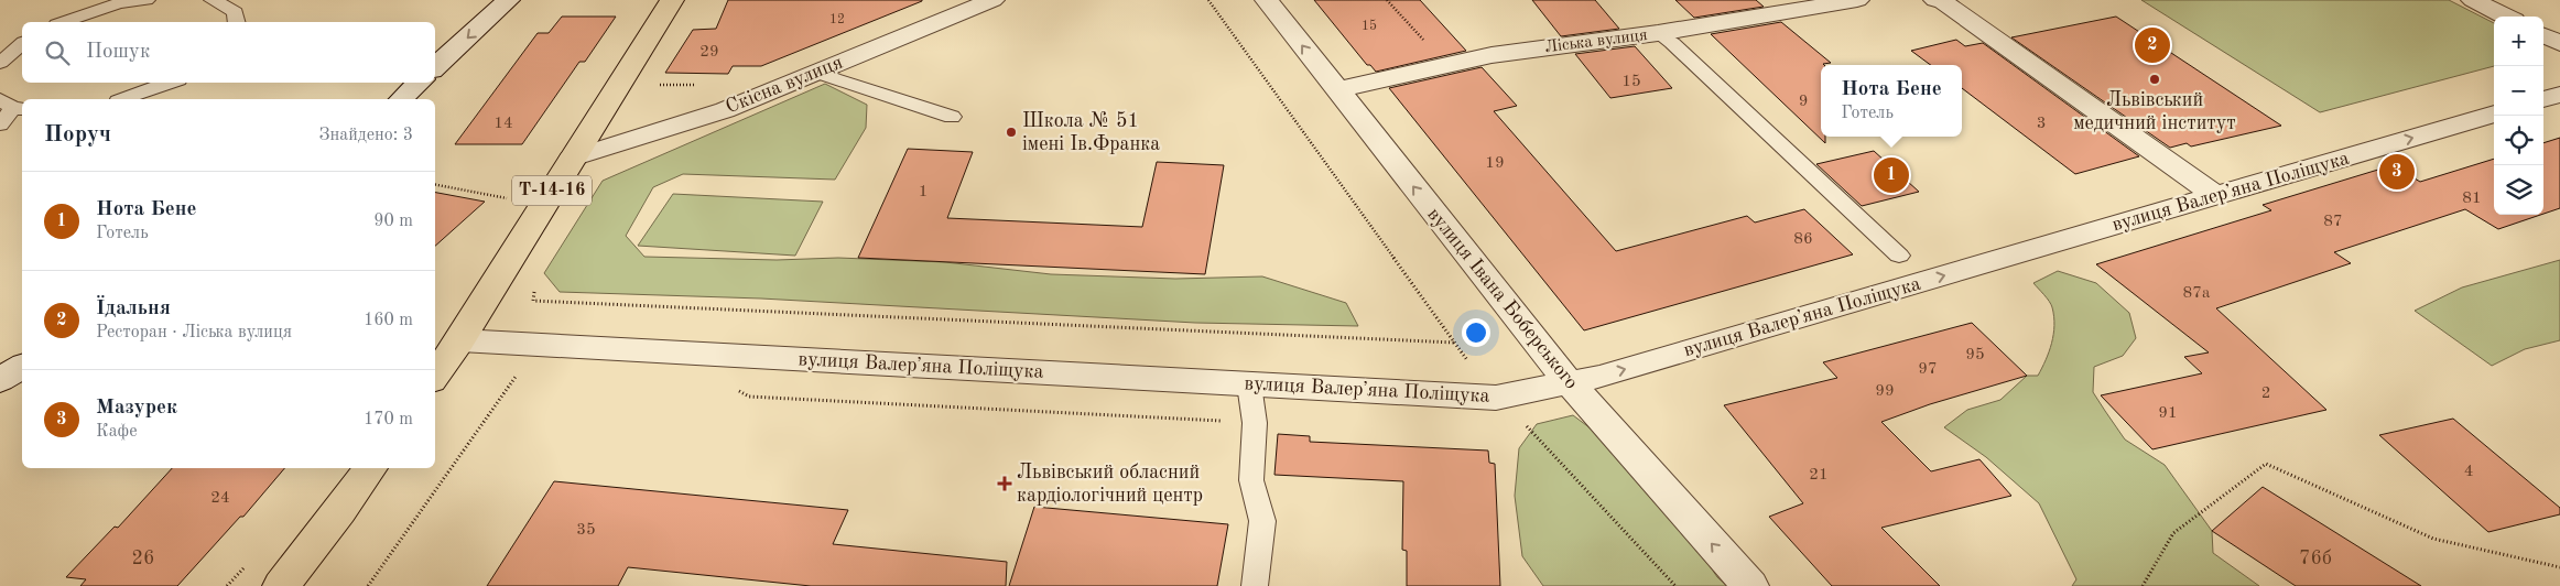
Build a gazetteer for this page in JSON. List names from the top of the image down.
{
  "streets": {
    "main road": ["Т-14-16"],
    "street": [
      "Ліська вулиця",
      "Скісна вулиця",
      "вулиця Валерʼяна Поліщука",
      "вулиця Івана Боберського"
    ]
  },
  "crossings": [
    ["Ліська вулиця", "вулиця Івана Боберського"],
    ["Скісна вулиця", "Т-14-16"],
    ["Т-14-16", "вулиця Валерʼяна Поліщука"],
    ["вулиця Валерʼяна Поліщука", "вулиця Івана Боберського"]
  ],
  "one_way": ["вулиця Валерʼяна Поліщука", "вулиця Івана Боберського"],
  "places": {
    "other": ["Львівський медичний інститут", "Школа № 51 імені Ів.Франка"],
    "health": ["Львівський обласний кардіологічний центр"]
  },
  "house_numbers": [
    "12",
    "15",
    "29",
    "15",
    "9",
    "14",
    "3",
    "19",
    "1",
    "81",
    "87",
    "86",
    "87а",
    "95",
    "97",
    "99",
    "2",
    "91",
    "4",
    "21",
    "24",
    "35",
    "26",
    "76б"
  ],
  "page": {
    "map_buttons": ["+", "−"],
    "search": "Пошук",
    "pins": ["2", "3", "1"],
    "popup": ["Нота Бене", "Готель"],
    "heading": ["Поруч", "Знайдено: 3"],
    "list": [
      {
        "mark": "1",
        "name": "Нота Бене",
        "note": "Готель",
        "value": "90 m"
      },
      {
        "mark": "2",
        "name": "Їдальня",
        "note": "Ресторан · Ліська вулиця",
        "value": "160 m"
      },
      {
        "mark": "3",
        "name": "Мазурек",
        "note": "Кафе",
        "value": "170 m"
      }
    ]
  }
}
